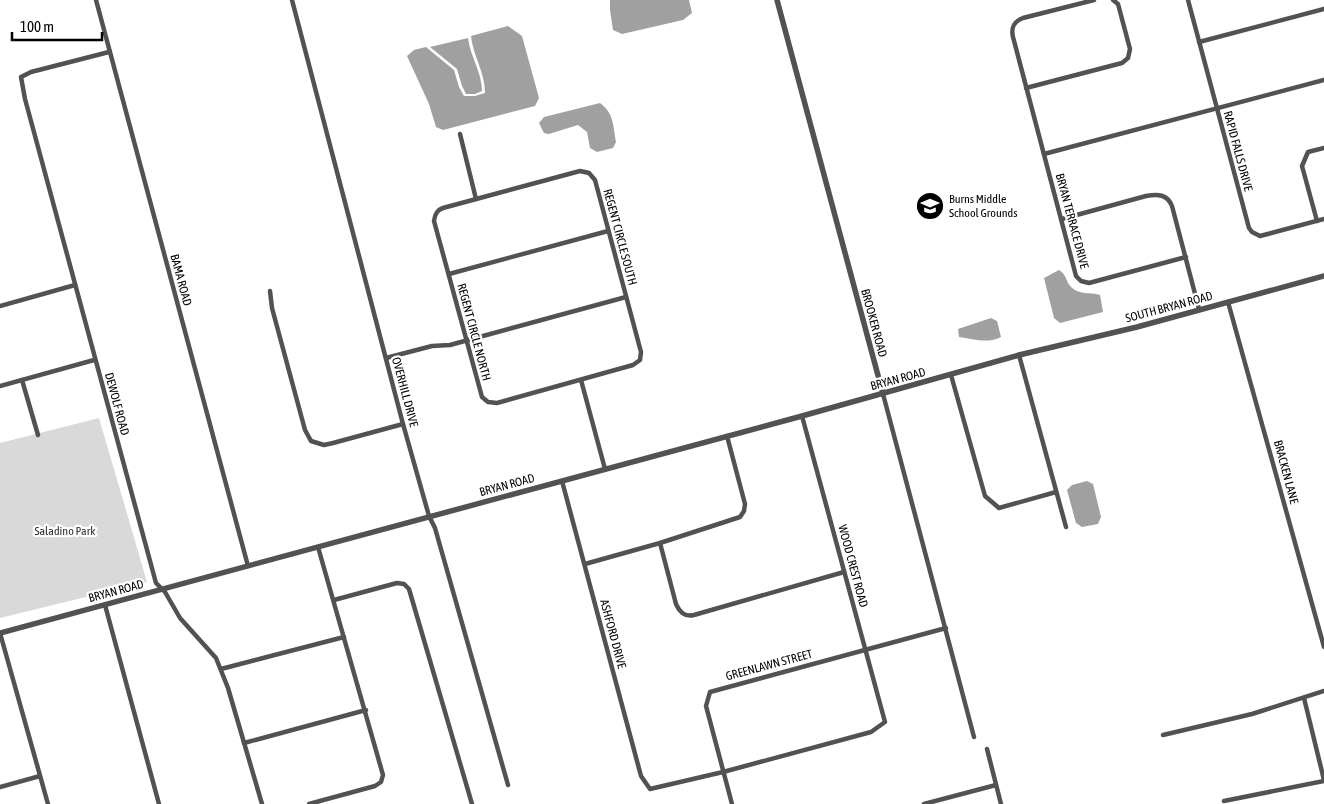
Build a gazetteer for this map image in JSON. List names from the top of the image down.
{
  "streets": {
    "street": [
      "RAPID FALLS DRIVE",
      "BRYAN TERRACE DRIVE",
      "REGENT CIRCLE SOUTH",
      "BAMA ROAD",
      "SOUTH BRYAN ROAD",
      "BROOKER ROAD",
      "REGENT CIRCLE NORTH",
      "BRYAN ROAD",
      "OVERHILL DRIVE",
      "DEWOLF ROAD",
      "BRACKEN LANE",
      "WOOD CREST ROAD",
      "ASHFORD DRIVE",
      "GREENLAWN STREET"
    ]
  },
  "crossings": [
    ["REGENT CIRCLE SOUTH", "REGENT CIRCLE NORTH"],
    ["BAMA ROAD", "BRYAN ROAD"],
    ["BAMA ROAD", "DEWOLF ROAD"],
    ["SOUTH BRYAN ROAD", "BRYAN ROAD"],
    ["SOUTH BRYAN ROAD", "BRACKEN LANE"],
    ["BROOKER ROAD", "BRYAN ROAD"],
    ["BROOKER ROAD", "GREENLAWN STREET"],
    ["BRYAN ROAD", "OVERHILL DRIVE"],
    ["BRYAN ROAD", "DEWOLF ROAD"],
    ["BRYAN ROAD", "WOOD CREST ROAD"],
    ["BRYAN ROAD", "ASHFORD DRIVE"],
    ["WOOD CREST ROAD", "ASHFORD DRIVE"],
    ["WOOD CREST ROAD", "GREENLAWN STREET"],
    ["ASHFORD DRIVE", "GREENLAWN STREET"]
  ],
  "parks": ["Saladino Park"],
  "places": {
    "school or university": ["Burns Middle School Grounds"]
  },
  "scale_bar": "100 m"
}
